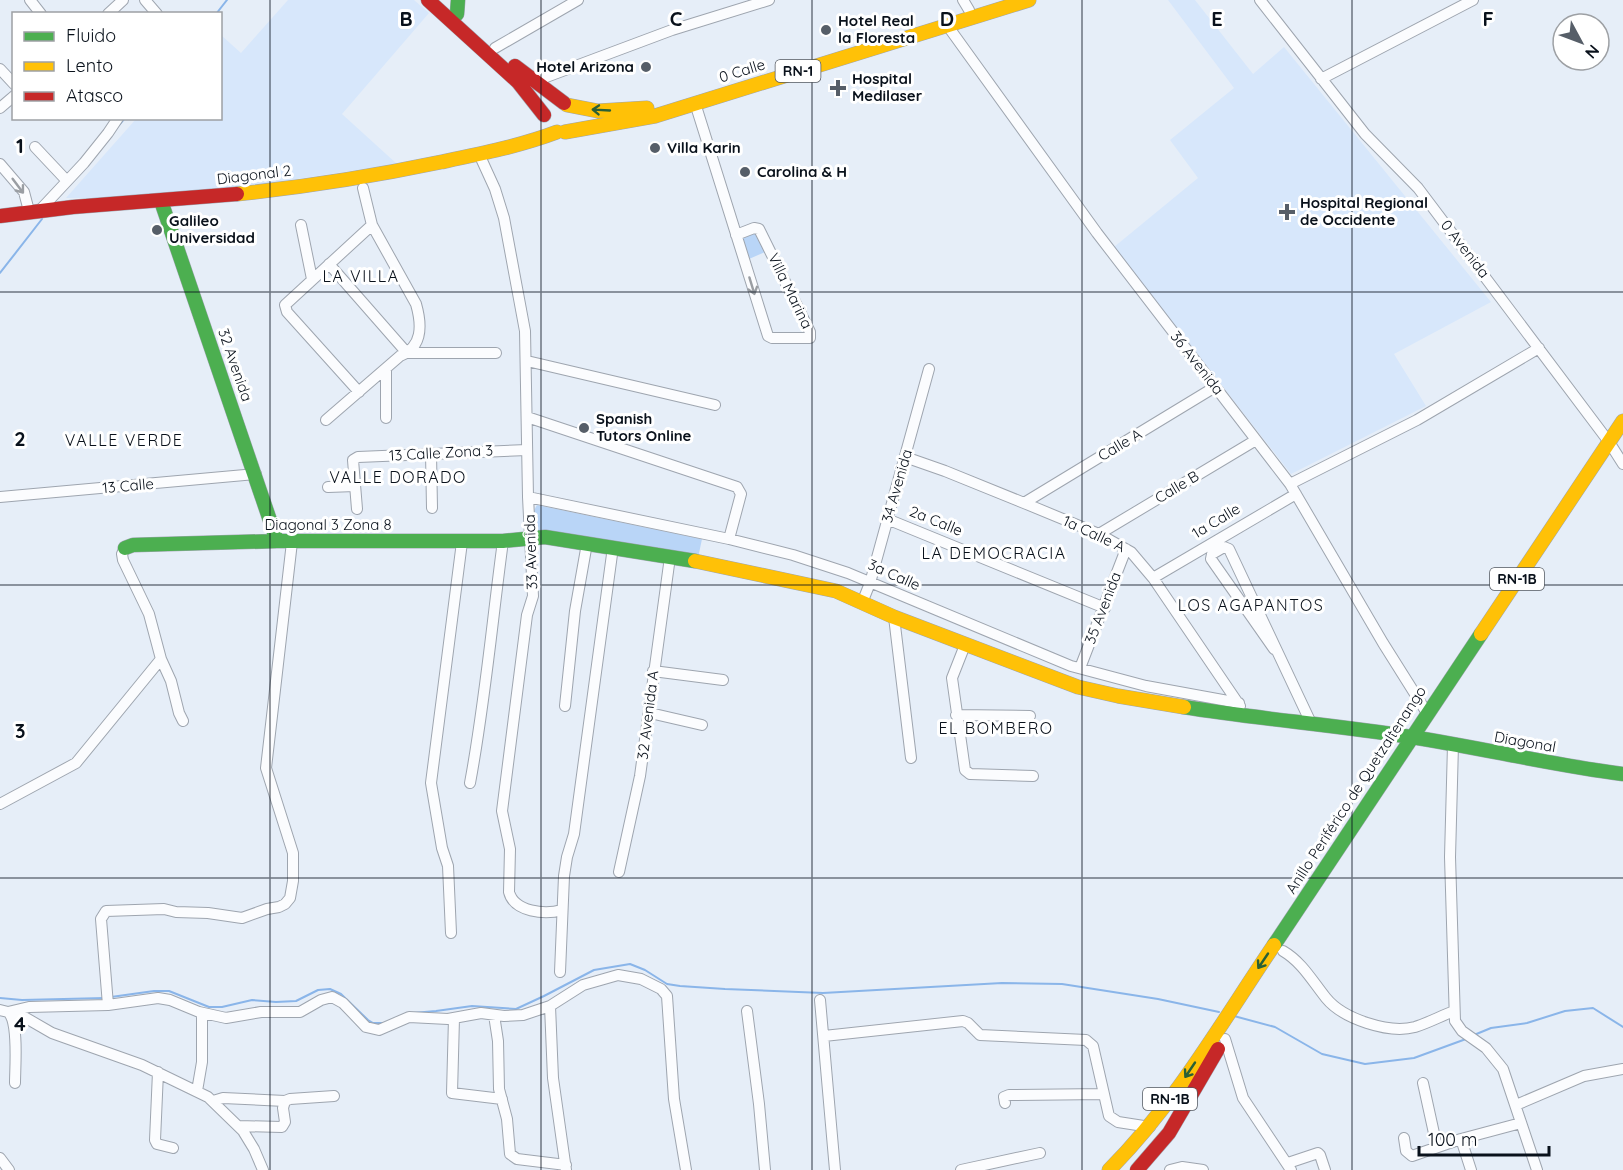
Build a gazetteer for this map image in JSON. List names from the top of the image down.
{
  "streets": {
    "main road": [
      "0 Calle",
      "RN-1",
      "Diagonal 2",
      "32 Avenida",
      "Diagonal 3 Zona 8",
      "3a Calle",
      "RN-1B",
      "Diagonal",
      "Anillo Periférico de Quetzaltenango"
    ],
    "street": [
      "0 Avenida",
      "Villa Marina",
      "36 Avenida",
      "Calle A",
      "13 Calle Zona 3",
      "13 Calle",
      "34 Avenida",
      "Calle B",
      "2a Calle",
      "1a Calle",
      "1a Calle A",
      "33 Avenida",
      "35 Avenida",
      "32 Avenida A"
    ]
  },
  "crossings": [
    ["0 Calle", "RN-1"],
    ["0 Calle", "Diagonal 2"],
    ["0 Calle", "Villa Marina"],
    ["0 Calle", "36 Avenida"],
    ["RN-1", "Diagonal 2"],
    ["Diagonal 2", "32 Avenida"],
    ["Diagonal 2", "33 Avenida"],
    ["0 Avenida", "1a Calle"],
    ["0 Avenida", "Anillo Periférico de Quetzaltenango"],
    ["36 Avenida", "Calle A"],
    ["36 Avenida", "Calle B"],
    ["36 Avenida", "1a Calle"],
    ["36 Avenida", "Anillo Periférico de Quetzaltenango"],
    ["32 Avenida", "13 Calle"],
    ["32 Avenida", "Diagonal 3 Zona 8"],
    ["Calle A", "1a Calle A"],
    ["13 Calle Zona 3", "33 Avenida"],
    ["34 Avenida", "2a Calle"],
    ["34 Avenida", "1a Calle A"],
    ["34 Avenida", "3a Calle"],
    ["Calle B", "1a Calle A"],
    ["2a Calle", "35 Avenida"],
    ["1a Calle", "1a Calle A"],
    ["Diagonal 3 Zona 8", "33 Avenida"],
    ["Diagonal 3 Zona 8", "3a Calle"],
    ["1a Calle A", "3a Calle"],
    ["1a Calle A", "35 Avenida"],
    ["33 Avenida", "3a Calle"],
    ["3a Calle", "35 Avenida"],
    ["3a Calle", "32 Avenida A"],
    ["3a Calle", "Diagonal"],
    ["3a Calle", "Anillo Periférico de Quetzaltenango"],
    ["Diagonal", "Anillo Periférico de Quetzaltenango"]
  ],
  "districts": [
    "LA VILLA",
    "VALLE VERDE",
    "VALLE DORADO",
    "LA DEMOCRACIA",
    "LOS AGAPANTOS",
    "EL BOMBERO"
  ],
  "places": {
    "other": [
      "Hotel Real la Floresta",
      "Hotel Arizona",
      "Villa Karin",
      "Carolina & H",
      "Galileo Universidad",
      "Spanish Tutors Online"
    ],
    "health": ["Hospital Medilaser", "Hospital Regional de Occidente"]
  },
  "legend": ["Fluido", "Lento", "Atasco"],
  "scale_bar": "100 m",
  "north": "bottom right",
  "grid": {
    "columns": [
      "B",
      "C",
      "D",
      "E",
      "F"
    ],
    "rows": [
      "1",
      "2",
      "3",
      "4"
    ]
  }
}
